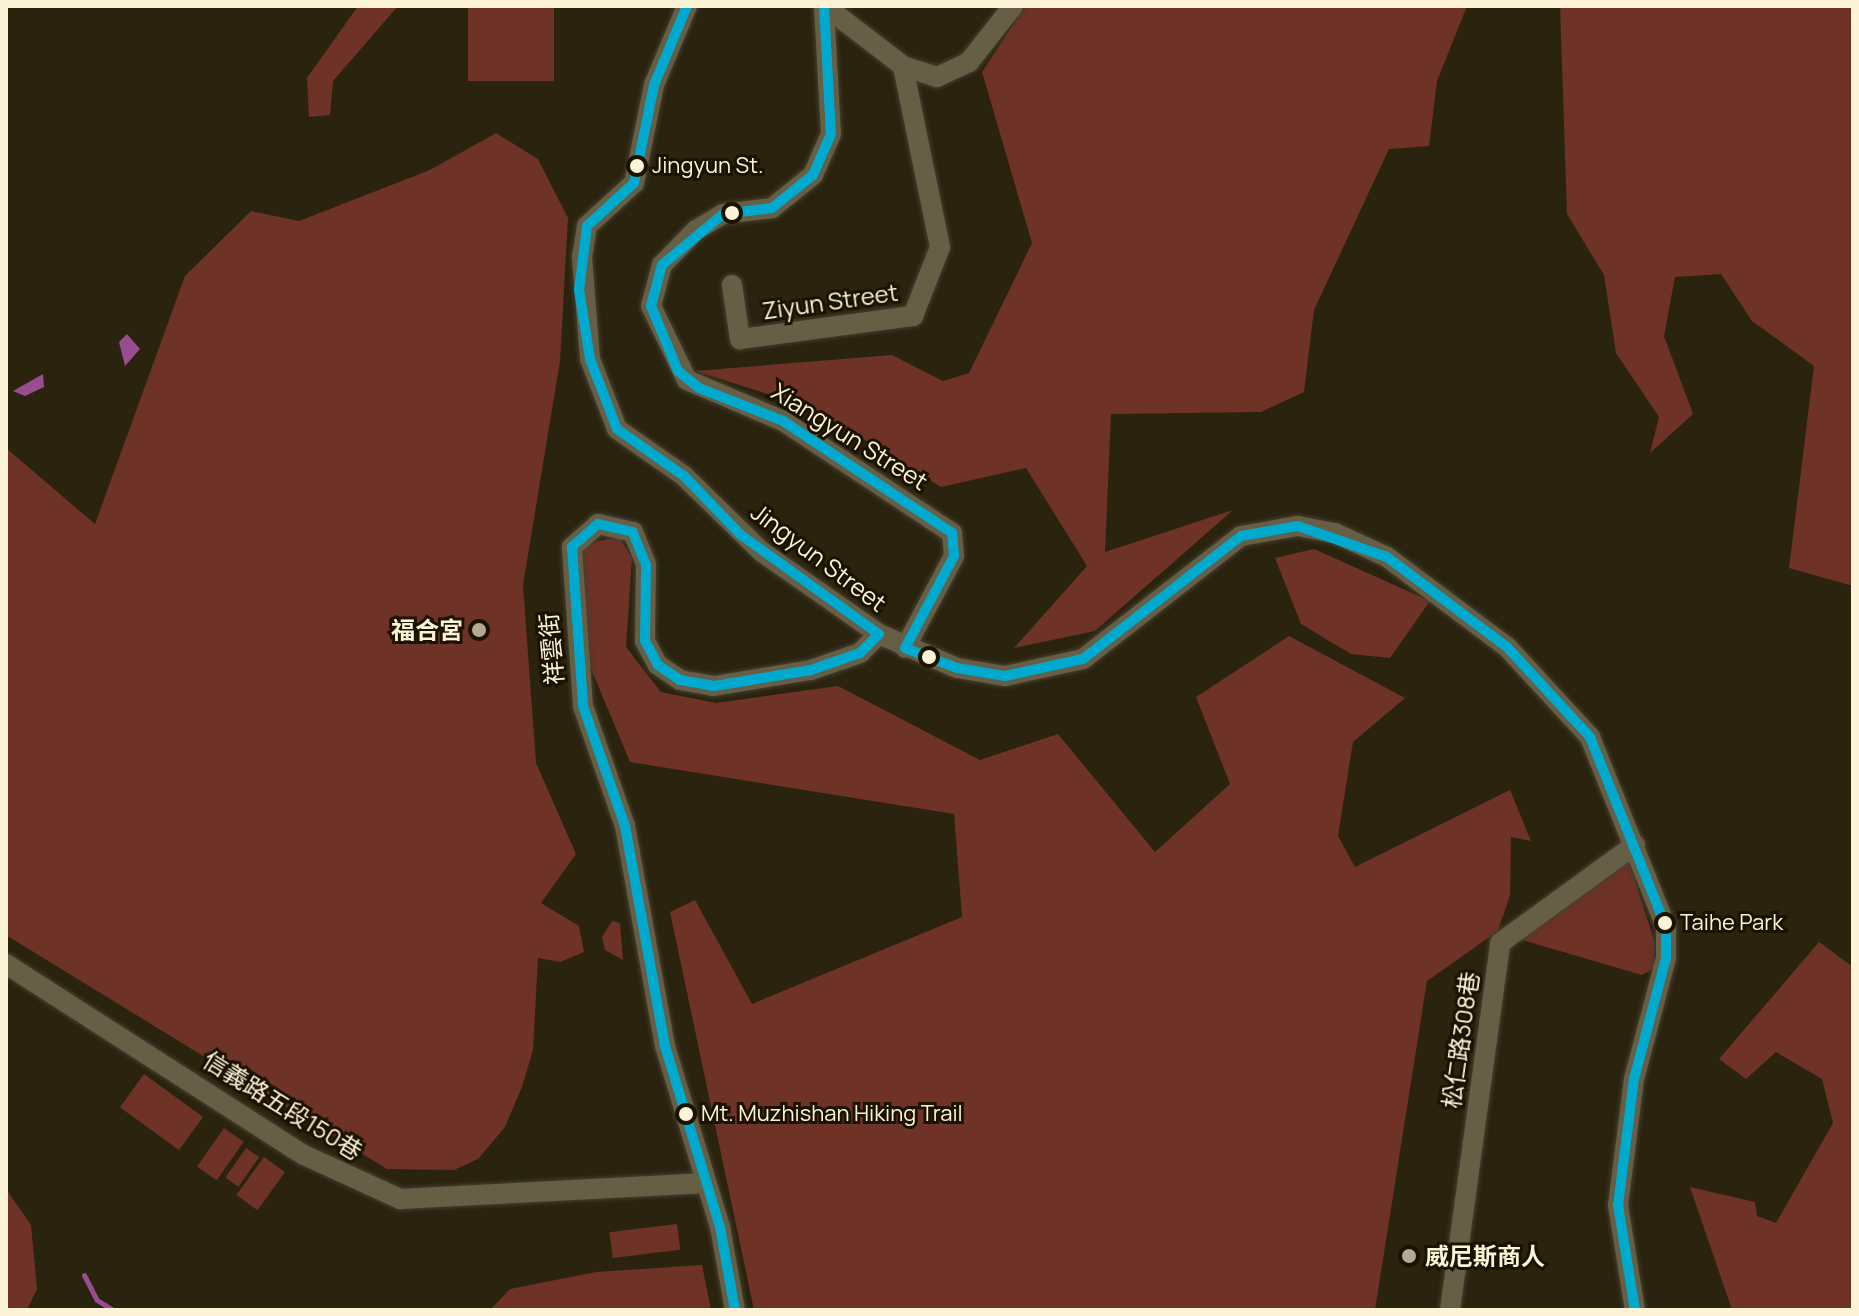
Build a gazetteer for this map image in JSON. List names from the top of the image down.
{
  "streets": {
    "street": [
      "Ziyun Street",
      "Xiangyun Street",
      "Jingyun Street",
      "祥雲街",
      "松仁路308巷",
      "信義路五段150巷"
    ]
  },
  "crossings": [
    ["Xiangyun Street", "Jingyun Street"],
    ["Jingyun Street", "祥雲街"],
    ["Jingyun Street", "松仁路308巷"],
    ["祥雲街", "信義路五段150巷"]
  ],
  "places": [
    "Jingyun St.",
    "福合宮",
    "Taihe Park",
    "Mt. Muzhishan Hiking Trail",
    "威尼斯商人"
  ]
}
